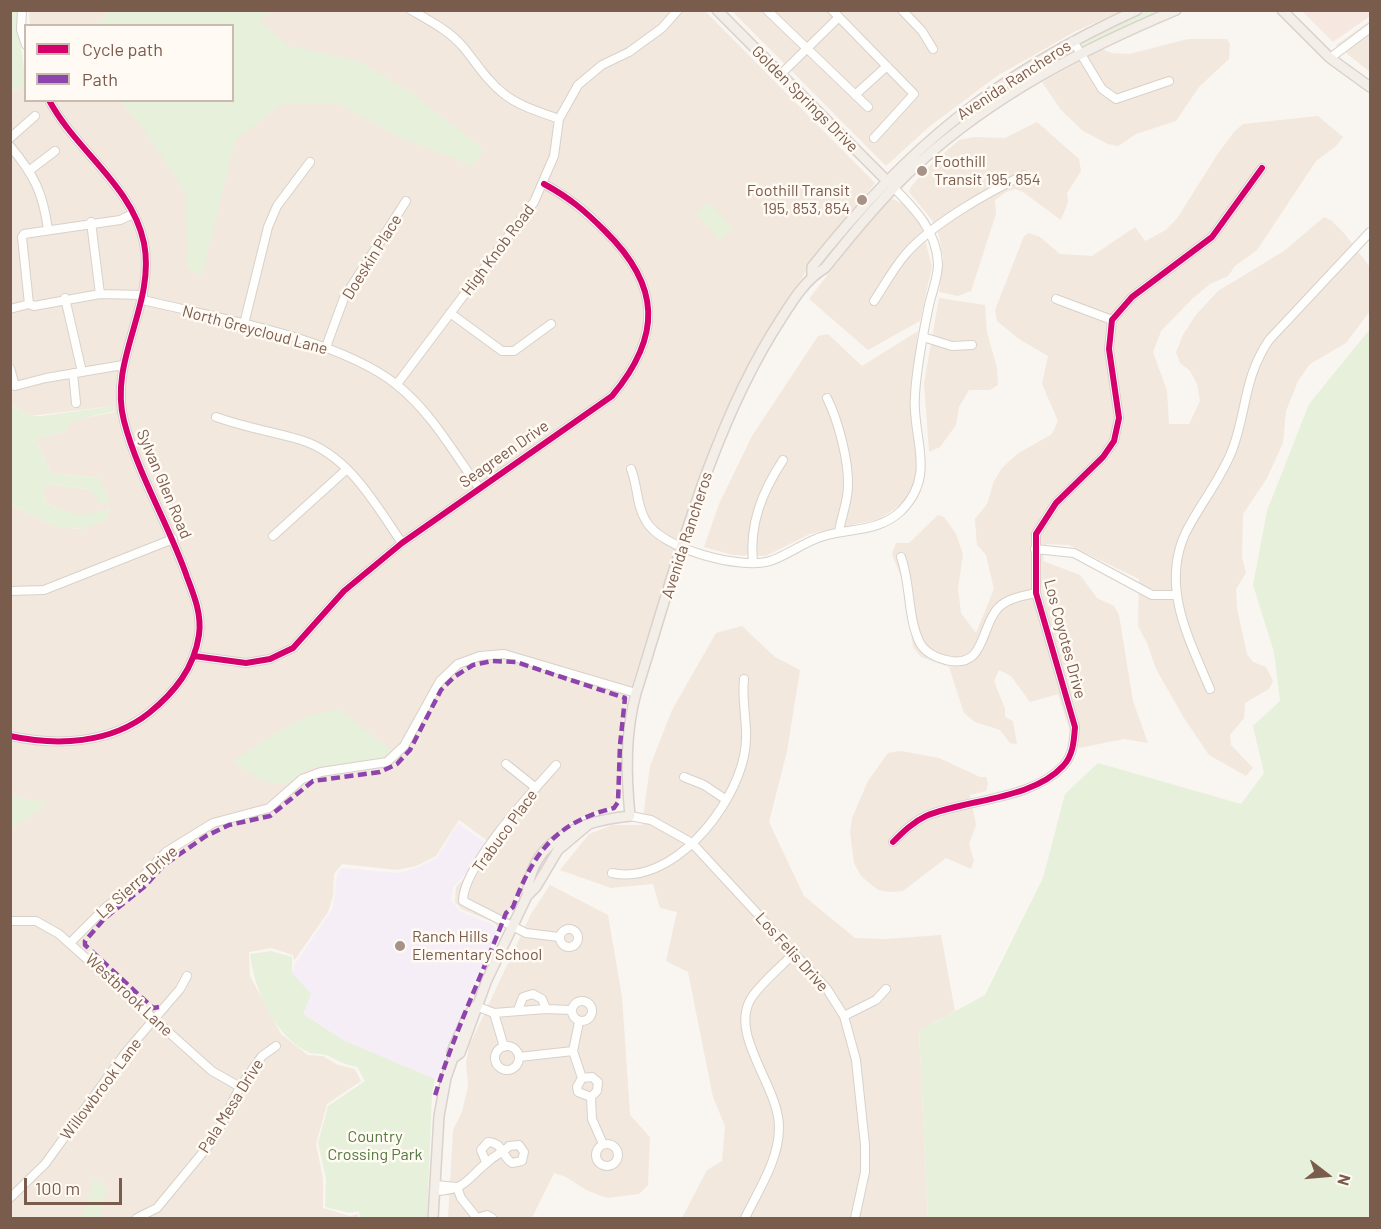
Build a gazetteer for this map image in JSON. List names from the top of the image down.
{
  "streets": {
    "main road": ["Avenida Rancheros", "Golden Springs Drive"],
    "street": [
      "High Knob Road",
      "Doeskin Place",
      "North Greycloud Lane",
      "Seagreen Drive",
      "Sylvan Glen Road",
      "Los Coyotes Drive",
      "Trabuco Place",
      "La Sierra Drive",
      "Los Felis Drive",
      "Westbrook Lane",
      "Willowbrook Lane",
      "Pala Mesa Drive"
    ]
  },
  "crossings": [
    ["Avenida Rancheros", "Golden Springs Drive"],
    ["Avenida Rancheros", "La Sierra Drive"],
    ["Avenida Rancheros", "Los Felis Drive"],
    ["High Knob Road", "North Greycloud Lane"],
    ["High Knob Road", "Seagreen Drive"],
    ["Doeskin Place", "North Greycloud Lane"],
    ["North Greycloud Lane", "Seagreen Drive"],
    ["North Greycloud Lane", "Sylvan Glen Road"],
    ["Seagreen Drive", "Sylvan Glen Road"],
    ["La Sierra Drive", "Westbrook Lane"],
    ["Westbrook Lane", "Willowbrook Lane"],
    ["Westbrook Lane", "Pala Mesa Drive"]
  ],
  "parks": ["Country Crossing Park"],
  "places": ["Foothill Transit 195, 854", "Foothill Transit 195, 853, 854", "Ranch Hills Elementary School"],
  "legend": ["Cycle path", "Path"],
  "scale_bar": "100 m",
  "north": "right"
}
